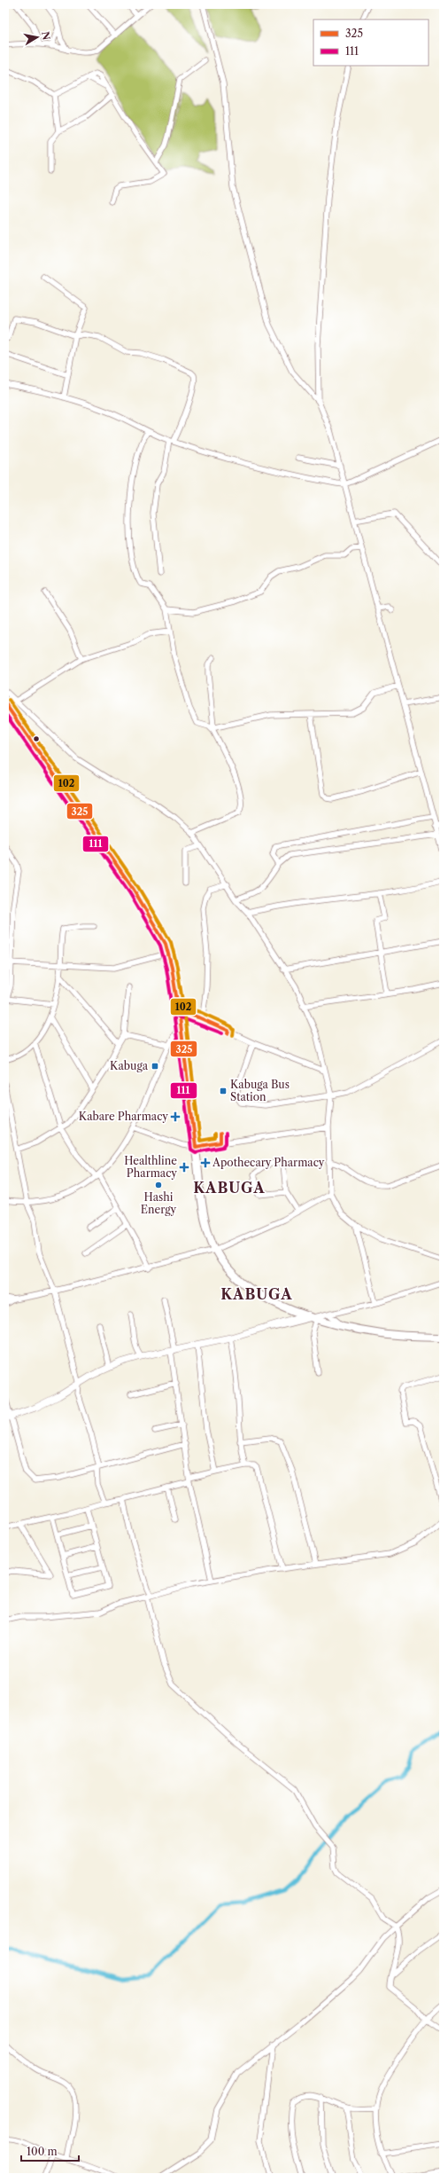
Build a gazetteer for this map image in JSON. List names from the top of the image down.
{
  "districts": ["KABUGA", "KABUGA"],
  "places": {
    "transit": ["Kabuga", "Kabuga Bus Station"],
    "health": ["Kabare Pharmacy", "Apothecary Pharmacy", "Healthline Pharmacy"],
    "other": ["Hashi Energy"]
  },
  "lines": ["transit line 102", "transit line 325", "transit line 111"],
  "legend": ["325", "111"],
  "scale_bar": "100 m",
  "north": "right"
}
